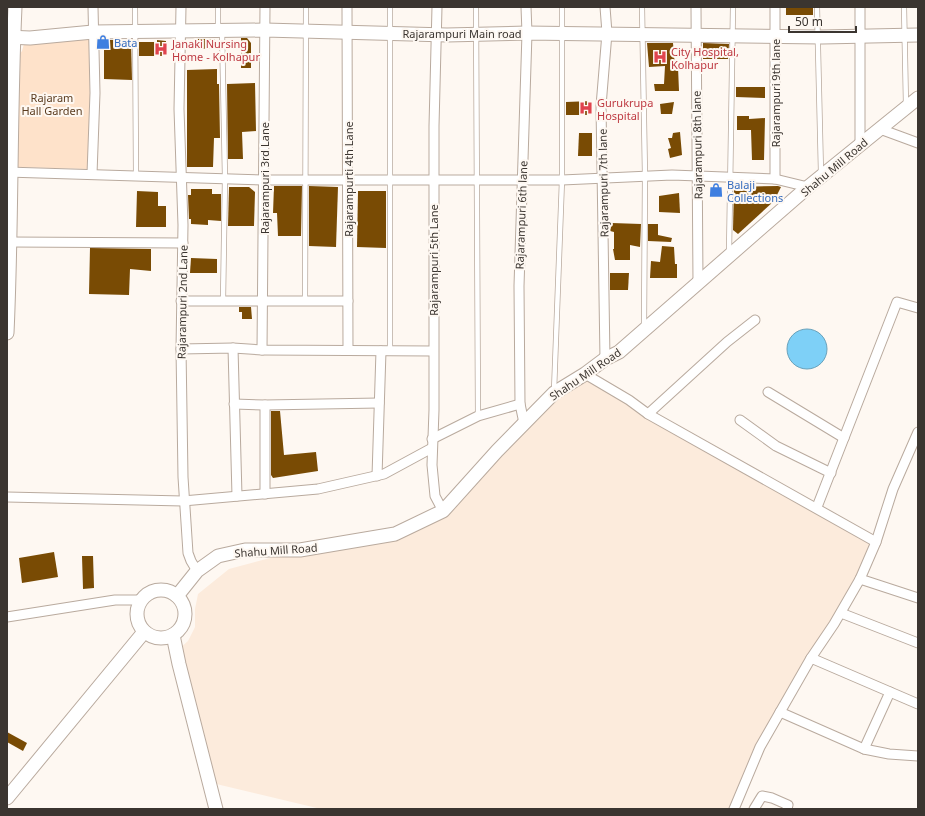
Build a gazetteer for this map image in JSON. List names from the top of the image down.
{
  "streets": {
    "main road": ["Rajarampuri Main road", "Shahu Mill Road"],
    "street": [
      "Rajarampuri 9th lane",
      "Rajarampuri 8th lane",
      "Rajarampuri 3rd Lane",
      "Rajarampurti 4th Lane",
      "Rajarampuri 7th lane",
      "Rajarampuri 6th lane",
      "Rajarampuri 5th Lane",
      "Rajarampuri 2nd Lane"
    ]
  },
  "crossings": [
    ["Rajarampuri Main road", "Rajarampuri 9th lane"],
    ["Rajarampuri Main road", "Rajarampuri 8th lane"],
    ["Rajarampuri Main road", "Rajarampuri 3rd Lane"],
    ["Rajarampuri Main road", "Rajarampurti 4th Lane"],
    ["Rajarampuri Main road", "Rajarampuri 7th lane"],
    ["Rajarampuri Main road", "Rajarampuri 6th lane"],
    ["Rajarampuri Main road", "Rajarampuri 5th Lane"],
    ["Rajarampuri Main road", "Rajarampuri 2nd Lane"],
    ["Rajarampuri 8th lane", "Shahu Mill Road"],
    ["Shahu Mill Road", "Rajarampuri 7th lane"],
    ["Shahu Mill Road", "Rajarampuri 6th lane"],
    ["Shahu Mill Road", "Rajarampuri 5th Lane"],
    ["Shahu Mill Road", "Rajarampuri 2nd Lane"]
  ],
  "parks": ["Rajaram Hall Garden"],
  "places": {
    "shop": ["Bata", "Balaji Collections"],
    "hospital": ["Janaki Nursing Home - Kolhapur", "City Hospital, Kolhapur", "Gurukrupa Hospital"]
  },
  "scale_bar": "50 m"
}
